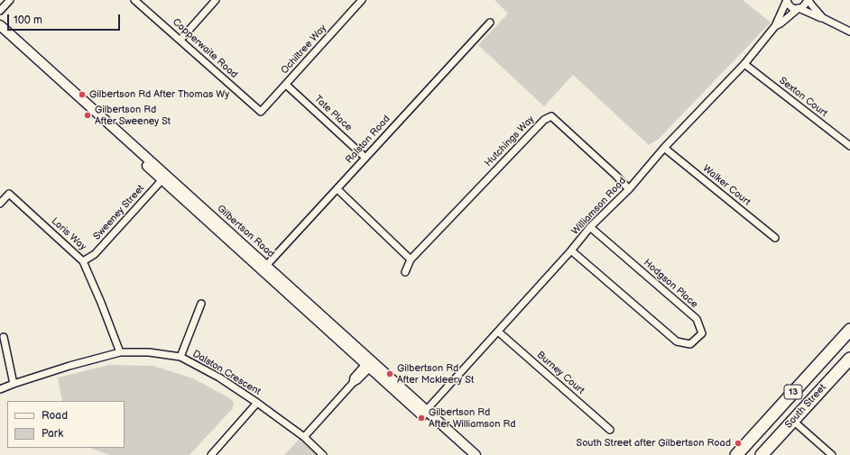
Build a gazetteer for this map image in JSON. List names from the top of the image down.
{
  "streets": {
    "highway": ["13", "South Street"],
    "street": [
      "Copperwaite Road",
      "Ochiltree Way",
      "Sexton Court",
      "Tate Place",
      "Ralston Road",
      "Hutchings Way",
      "Walker Court",
      "Williamson Road",
      "Sweeney Street",
      "Gilbertson Road",
      "Loris Way",
      "Hodgson Place",
      "Dalston Crescent",
      "Burney Court"
    ]
  },
  "crossings": [
    ["Copperwaite Road", "Ochiltree Way"],
    ["Ochiltree Way", "Tate Place"],
    ["Sexton Court", "Williamson Road"],
    ["Tate Place", "Ralston Road"],
    ["Ralston Road", "Gilbertson Road"],
    ["Hutchings Way", "Williamson Road"],
    ["Walker Court", "Williamson Road"],
    ["Williamson Road", "Gilbertson Road"],
    ["Williamson Road", "Hodgson Place"],
    ["Williamson Road", "Burney Court"],
    ["Sweeney Street", "Gilbertson Road"],
    ["Sweeney Street", "Loris Way"],
    ["Loris Way", "Dalston Crescent"]
  ],
  "places": [
    "Gilbertson Rd After Thomas Wy",
    "Gilbertson Rd After Sweeney St",
    "Gilbertson Rd After Mckleery St",
    "Gilbertson Rd After Williamson Rd",
    "South Street after Gilbertson Road"
  ],
  "legend": ["Road", "Park"],
  "scale_bar": "100 m"
}
